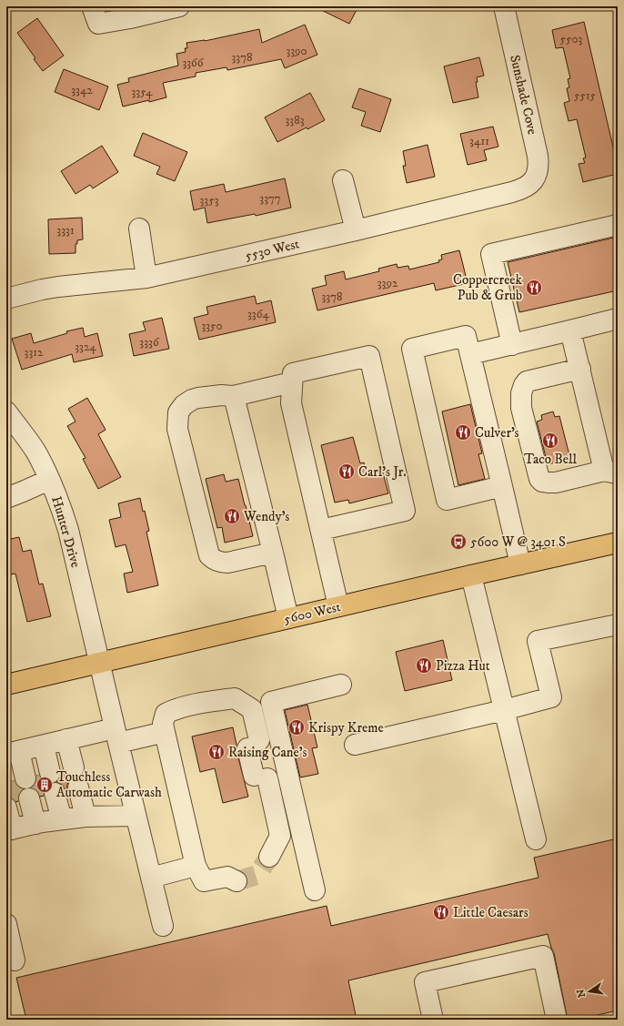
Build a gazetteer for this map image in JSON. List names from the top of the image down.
{
  "streets": {
    "main road": ["5600 West"],
    "street": ["Sunshade Cove", "5530 West", "Hunter Drive"]
  },
  "crossings": [
    ["Sunshade Cove", "5530 West"],
    ["Hunter Drive", "5600 West"]
  ],
  "places": {
    "restaurant": [
      "Coppercreek Pub & Grub",
      "Culver's",
      "Taco Bell",
      "Carl's Jr.",
      "Wendy's",
      "Pizza Hut",
      "Krispy Kreme",
      "Raising Cane's",
      "Little Caesars"
    ],
    "bus stop": ["5600 W @ 3401 S"],
    "building": ["Touchless Automatic Carwash"]
  },
  "house_numbers": [
    "5503",
    "3390",
    "3378",
    "3366",
    "3342",
    "3354",
    "5515",
    "3383",
    "3411",
    "3377",
    "3353",
    "3331",
    "3392",
    "3378",
    "3364",
    "3350",
    "3336",
    "3324",
    "3312"
  ],
  "north": "left"
}
